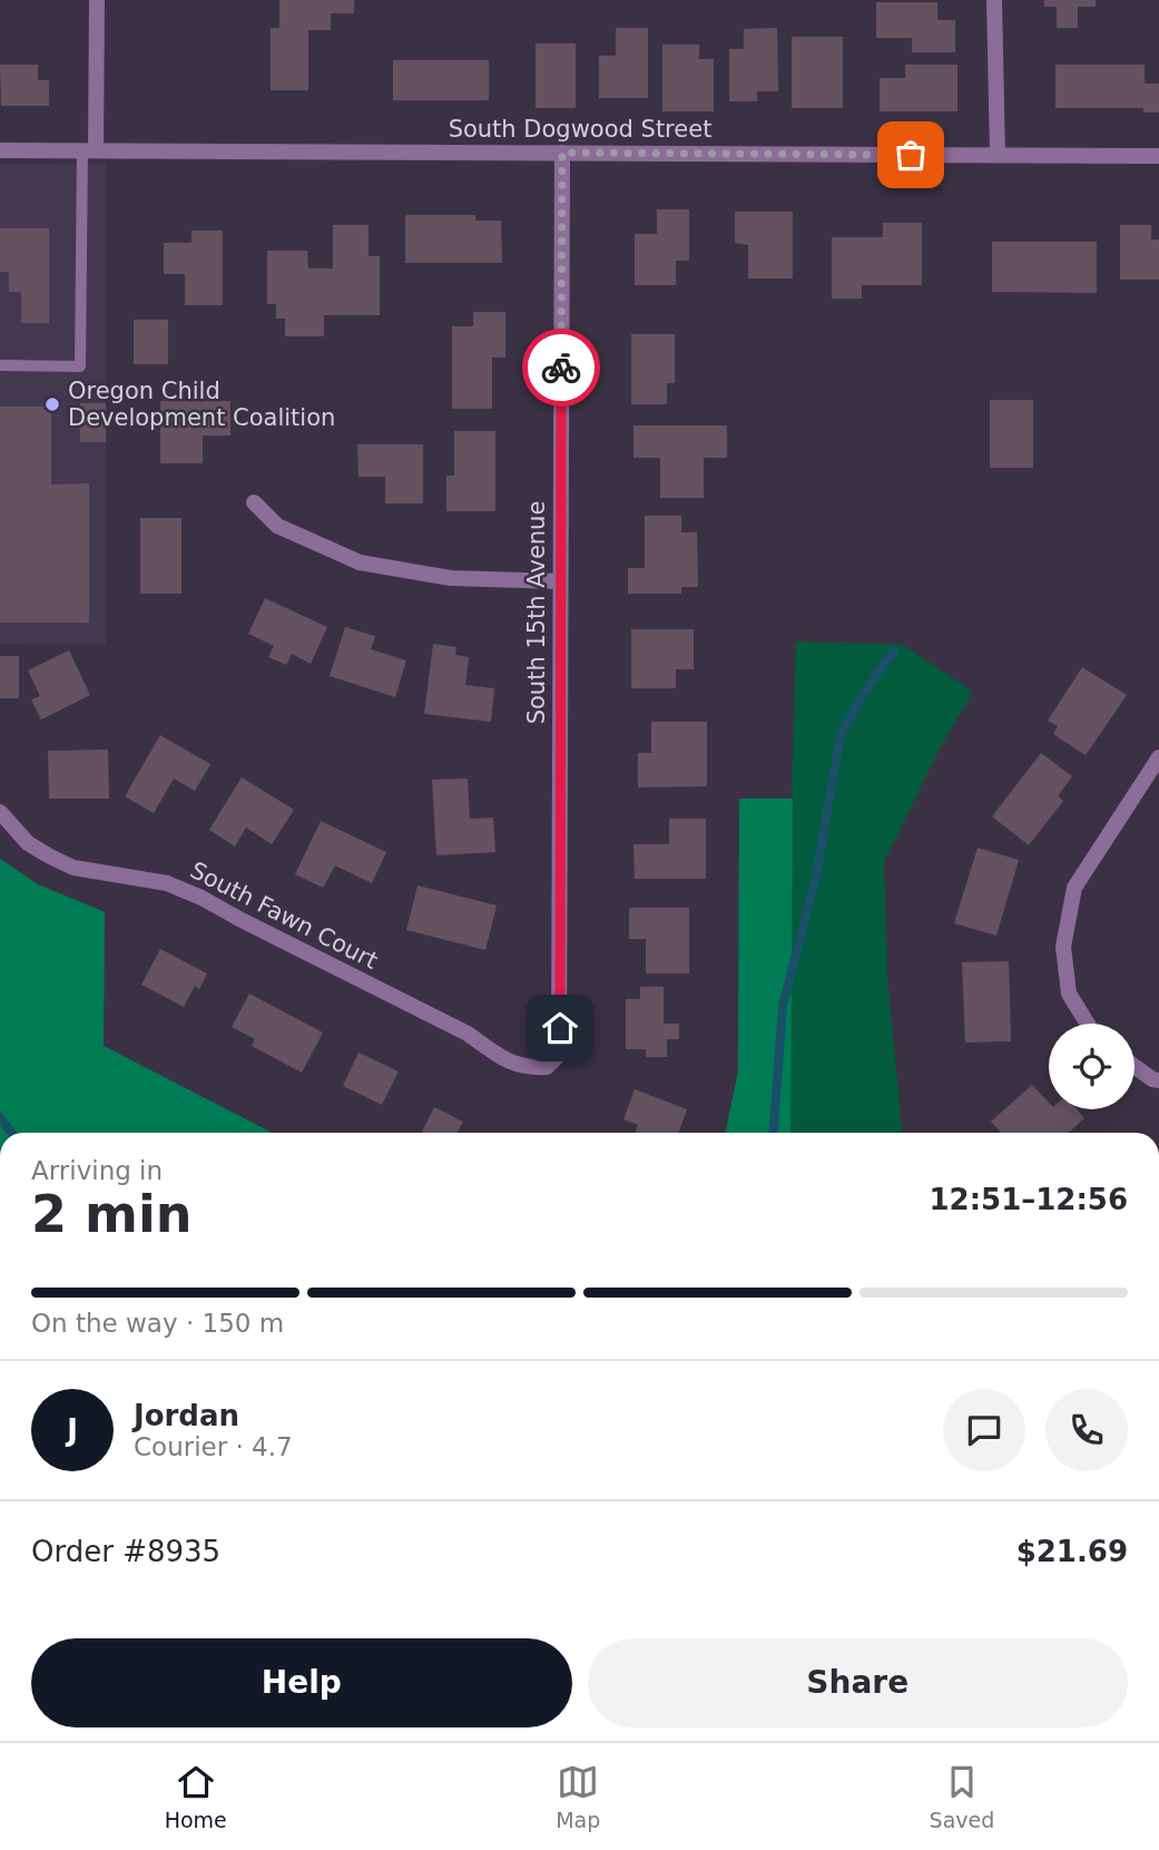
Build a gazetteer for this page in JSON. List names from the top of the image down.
{
  "streets": {
    "street": ["South Dogwood Street", "South 15th Avenue", "South Fawn Court"]
  },
  "crossings": [
    ["South Dogwood Street", "South 15th Avenue"],
    ["South 15th Avenue", "South Fawn Court"]
  ],
  "places": ["Oregon Child Development Coalition"],
  "page": {
    "heading": ["2 min", "Arriving in", "12:51–12:56"],
    "panel": [
      "Jordan",
      "Courier · 4.7",
      "Order #8935",
      "$21.69"
    ],
    "bar": "On the way · 150 m",
    "round": "J",
    "buttons": ["Help", "Share"],
    "tabs": ["Home", "Map", "Saved"]
  }
}
